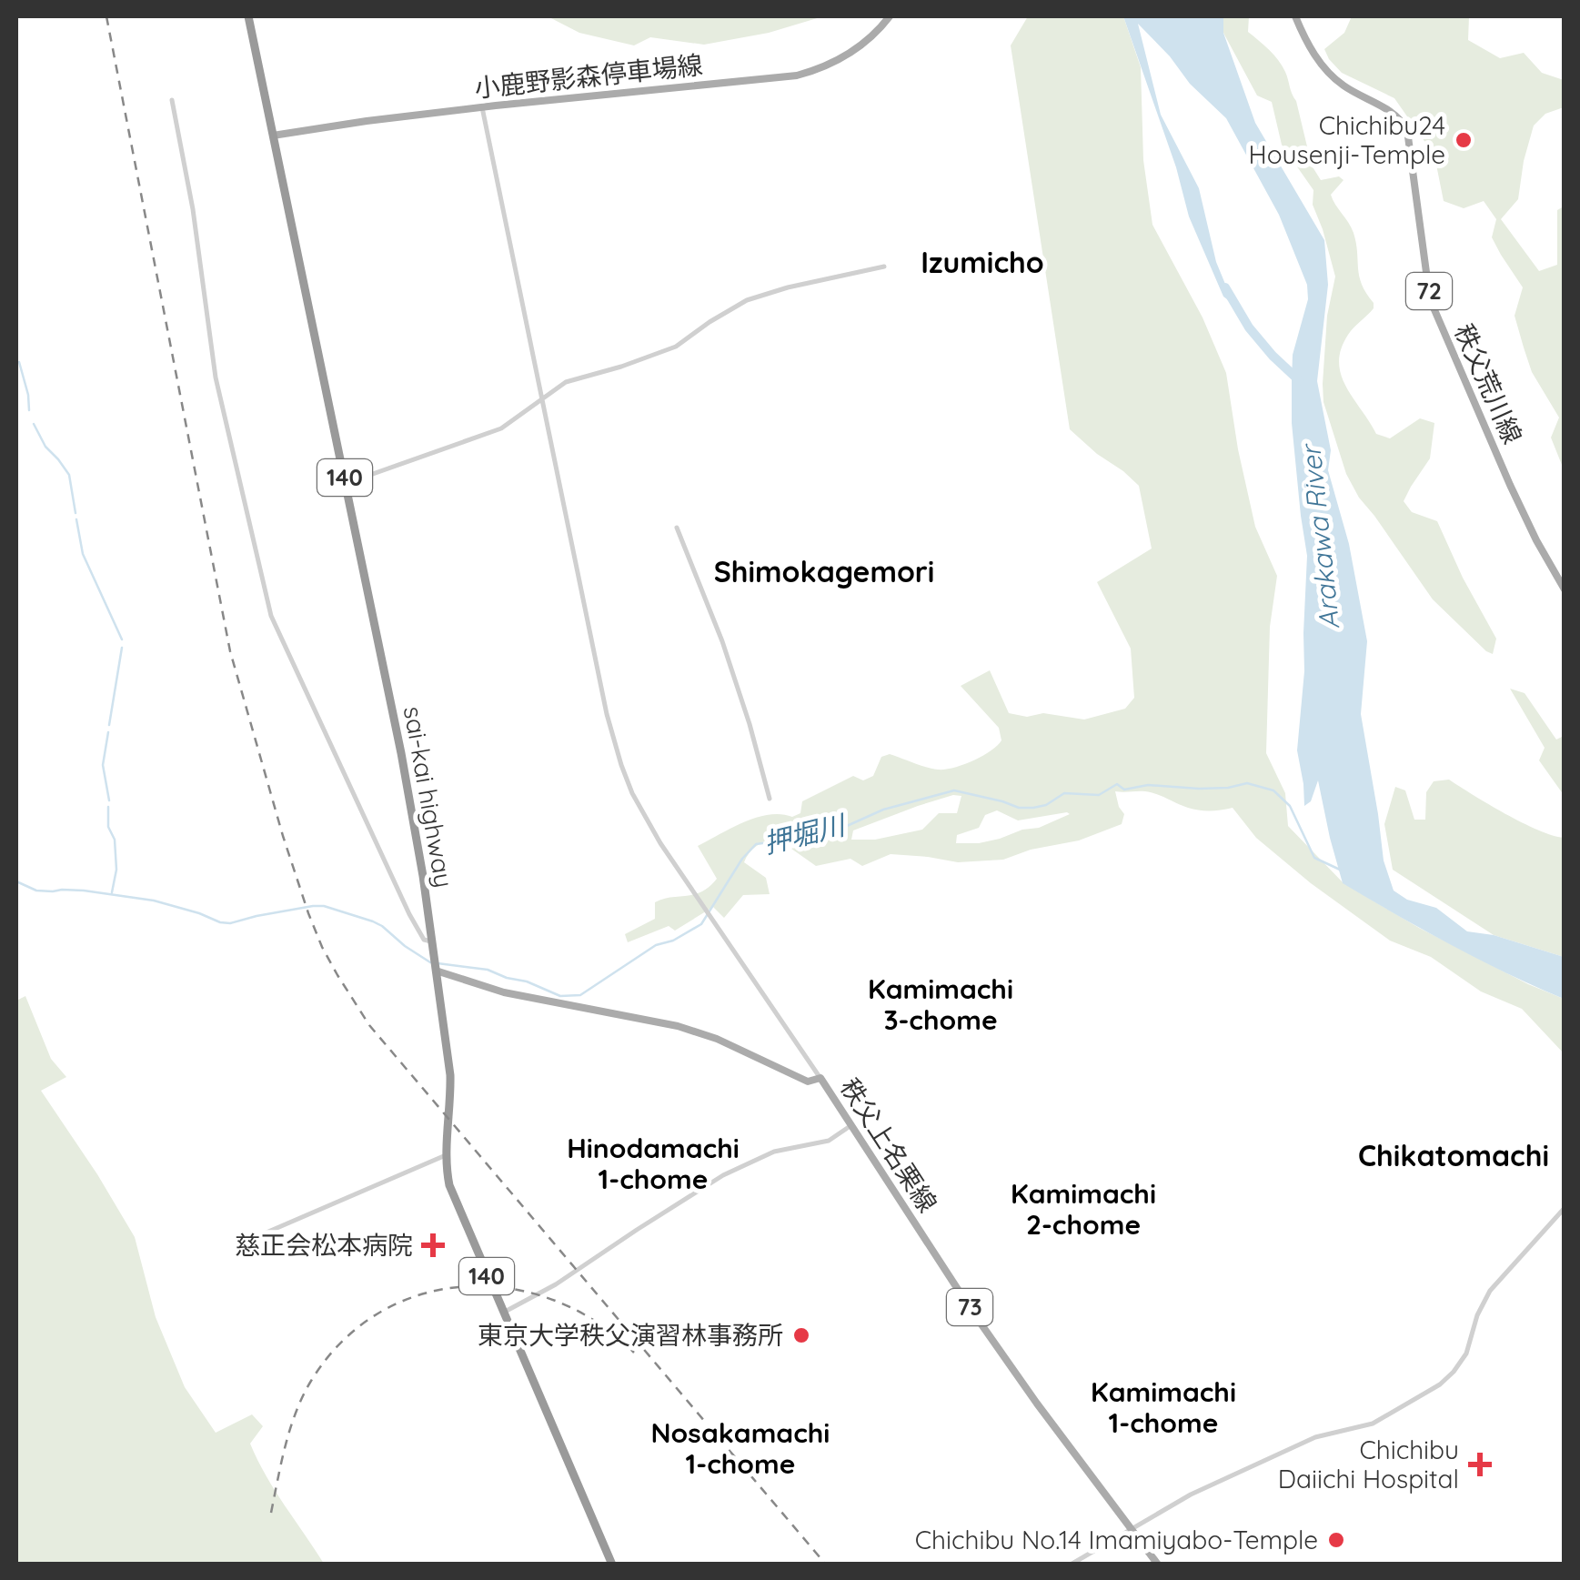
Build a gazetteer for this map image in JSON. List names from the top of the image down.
{
  "streets": {
    "highway": ["140", "sai-kai highway"],
    "main road": [
      "小鹿野影森停車場線",
      "72",
      "秩父荒川線",
      "秩父上名栗線",
      "73"
    ]
  },
  "crossings": [
    ["小鹿野影森停車場線", "sai-kai highway"],
    ["sai-kai highway", "秩父上名栗線"]
  ],
  "districts": [
    "Izumicho",
    "Shimokagemori",
    "Kamimachi 3-chome",
    "Hinodamachi 1-chome",
    "Chikatomachi",
    "Kamimachi 2-chome",
    "Kamimachi 1-chome",
    "Nosakamachi 1-chome"
  ],
  "water": ["Arakawa River", "押堀川"],
  "places": {
    "other": ["Chichibu24 Housenji-Temple", "東京大学秩父演習林事務所", "Chichibu No.14 Imamiyabo-Temple"],
    "health": ["慈正会松本病院", "Chichibu Daiichi Hospital"]
  }
}
